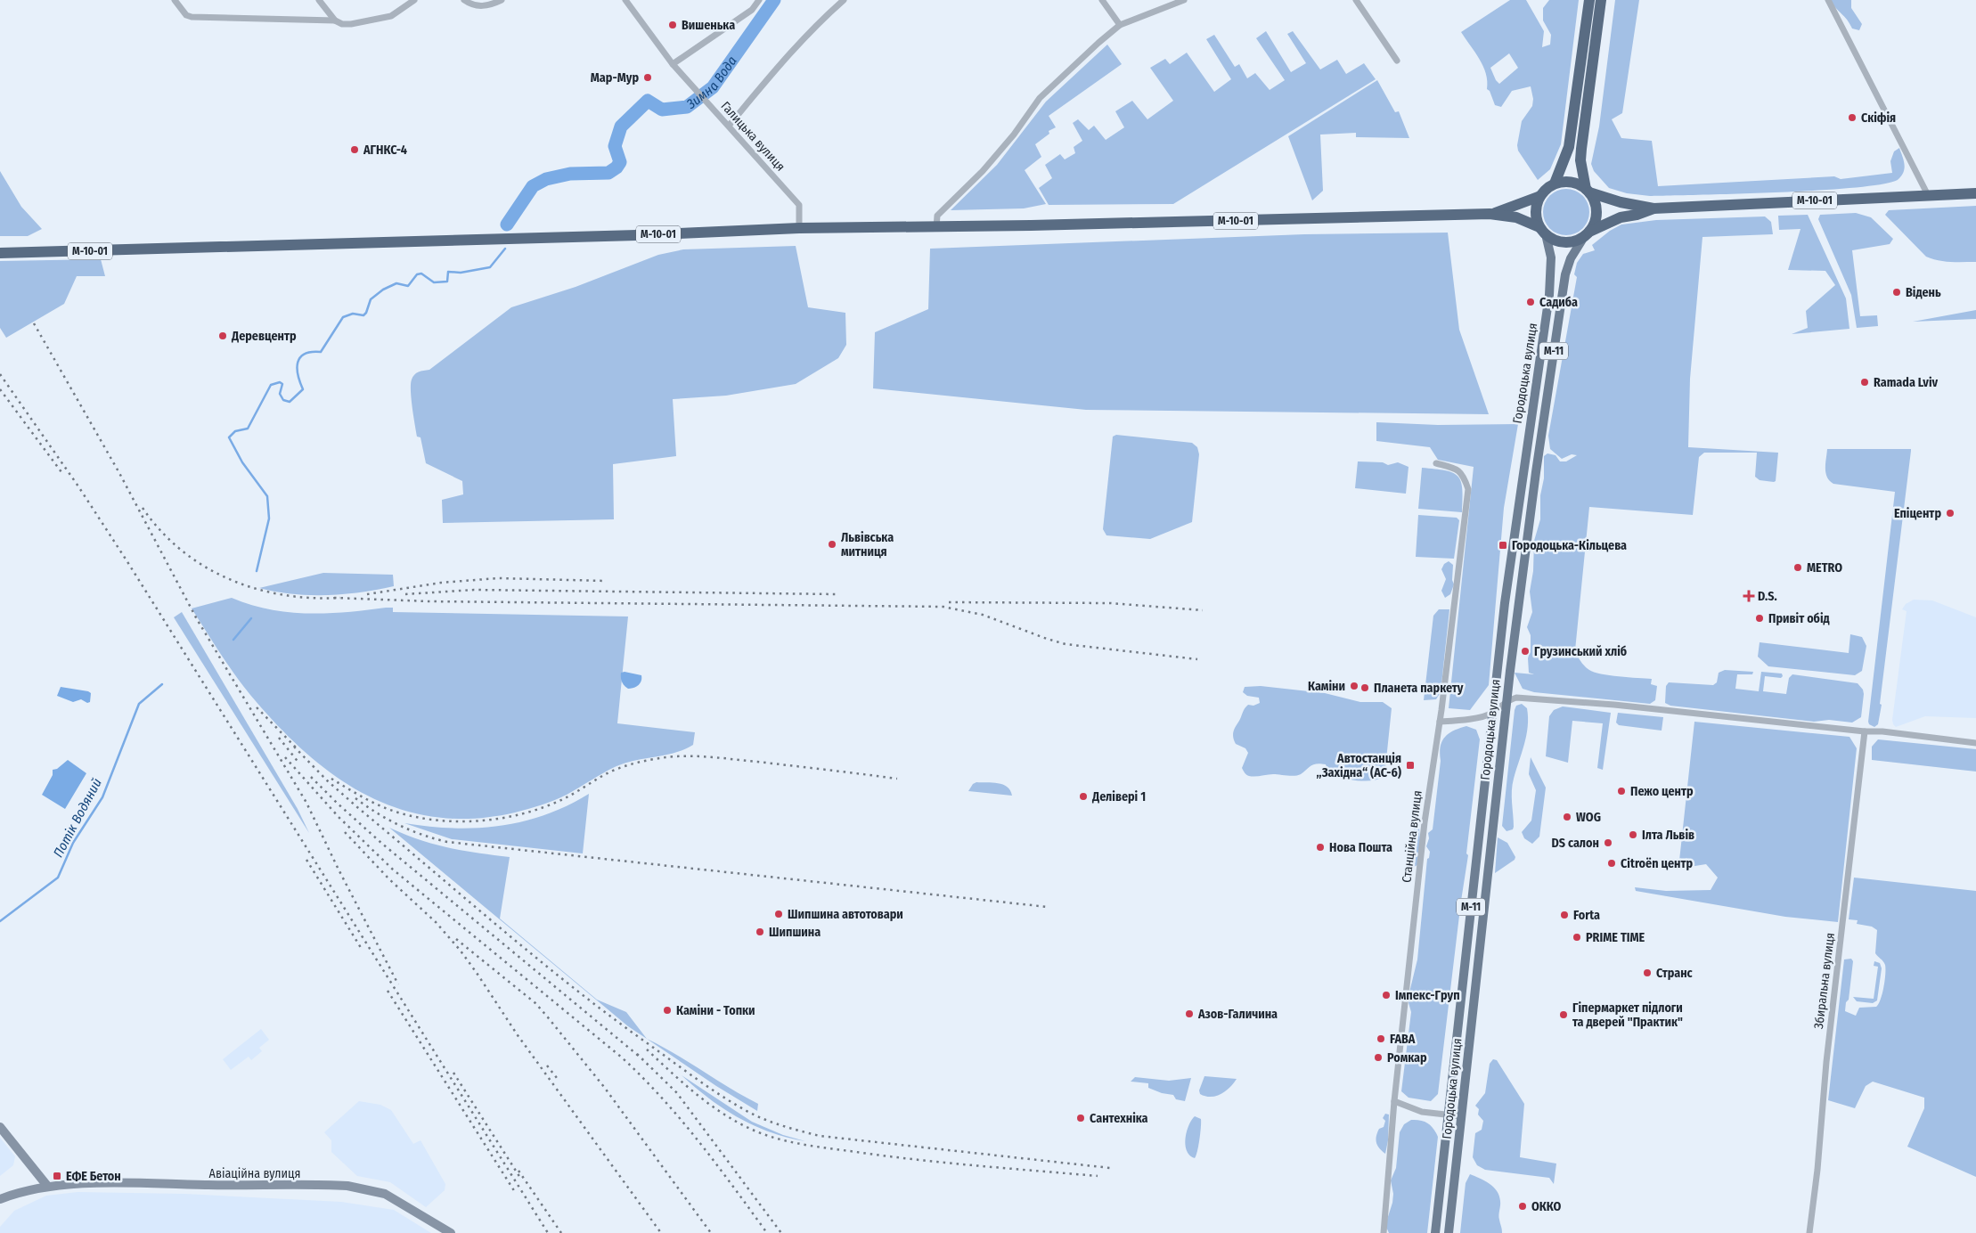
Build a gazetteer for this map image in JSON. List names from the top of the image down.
{
  "streets": {
    "highway": ["М-10-01", "М-11"],
    "main road": ["Городоцька вулиця"],
    "street": [
      "Галицька вулиця",
      "Станційна вулиця",
      "Збиральна вулиця",
      "Авіаційна вулиця"
    ]
  },
  "crossings": [
    ["Галицька вулиця", "М-10-01"],
    ["М-10-01", "М-11"],
    ["М-10-01", "Городоцька вулиця"],
    ["М-11", "Городоцька вулиця"]
  ],
  "water": ["Зимна Вода", "Потік Водяний"],
  "places": {
    "other": [
      "Вишенька",
      "Мар-Мур",
      "Скіфія",
      "АГНКС-4",
      "Відень",
      "Садиба",
      "Деревцентр",
      "Ramada Lviv",
      "Епіцентр",
      "Львівська митниця",
      "METRO",
      "Привіт обід",
      "Грузинський хліб",
      "Каміни",
      "Планета паркету",
      "Пежо центр",
      "Делівері 1",
      "WOG",
      "Ілта Львів",
      "DS салон",
      "Нова Пошта",
      "Citroën центр",
      "Шипшина автотовари",
      "Forta",
      "Шипшина",
      "PRIME TIME",
      "Странс",
      "Імпекс-Груп",
      "Каміни - Топки",
      "Азов-Галичина",
      "Гіпермаркет підлоги та дверей \"Практик\"",
      "FABA",
      "Ромкар",
      "Сантехніка",
      "ОККО"
    ],
    "transit": ["Городоцька-Кільцева", "Автостанція „Західна“ (АС-6)", "ЕФЕ Бетон"],
    "health": ["D.S."]
  }
}
